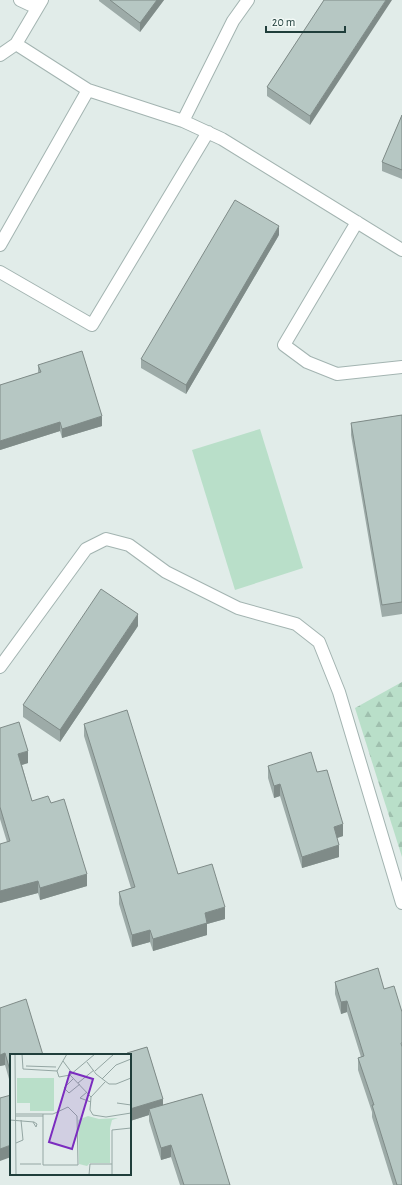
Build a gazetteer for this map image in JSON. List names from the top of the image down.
{
  "scale_bar": "20 m"
}
